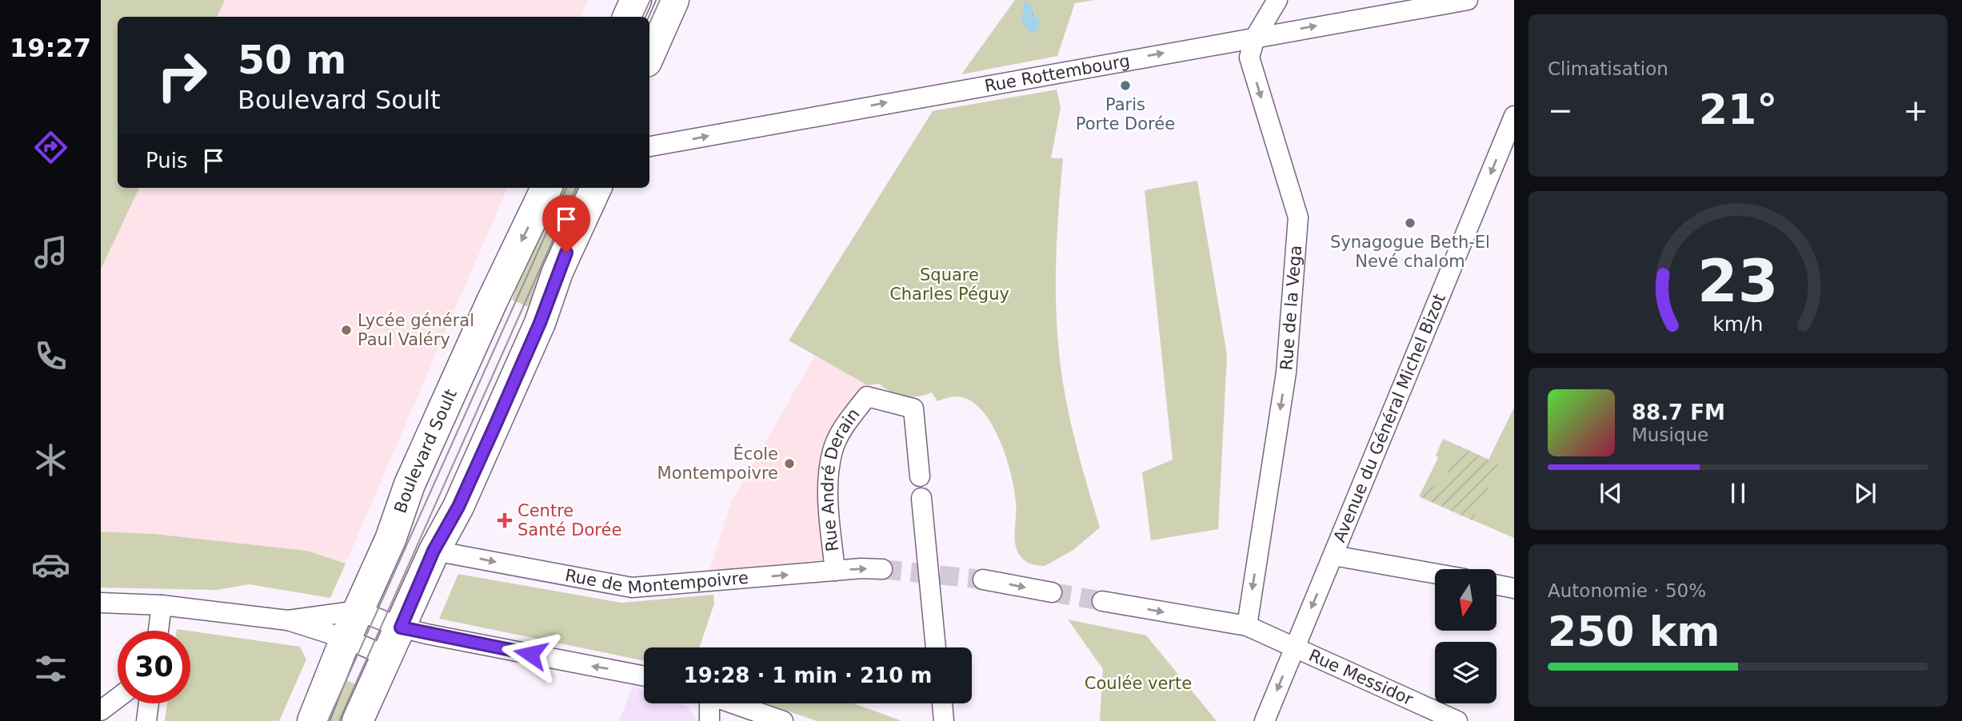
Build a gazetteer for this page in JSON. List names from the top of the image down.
{
  "streets": {
    "main road": ["Boulevard Soult"],
    "street": [
      "Rue Rottembourg",
      "Rue de la Vega",
      "Avenue du Général Michel Bizot",
      "Rue André Derain",
      "Rue de Montempoivre",
      "Rue Messidor"
    ]
  },
  "crossings": [
    ["Rue Rottembourg", "Rue de la Vega"],
    ["Avenue du Général Michel Bizot", "Rue Messidor"],
    ["Rue André Derain", "Rue de Montempoivre"]
  ],
  "one_way": ["Rue Rottembourg", "Rue de la Vega", "Avenue du Général Michel Bizot"],
  "parks": ["Square Charles Péguy", "Coulée verte"],
  "places": {
    "other": [
      "Paris Porte Dorée",
      "Synagogue Beth-El Nevé chalom",
      "Lycée général Paul Valéry",
      "École Montempoivre"
    ],
    "health": ["Centre Santé Dorée"]
  },
  "north": "bottom",
  "page": {
    "tabs": "19:27",
    "tile": [
      "Climatisation",
      ["Autonomie · 50%", "250 km"]
    ],
    "turn": ["50 m", "Boulevard Soult"],
    "heat": ["−", "21°", "+"],
    "then": "Puis",
    "song": ["88.7 FM", "Musique"],
    "limit": "30",
    "trip": "19:28 · 1 min · 210 m",
    "gauge": ["23", "km/h"]
  }
}
